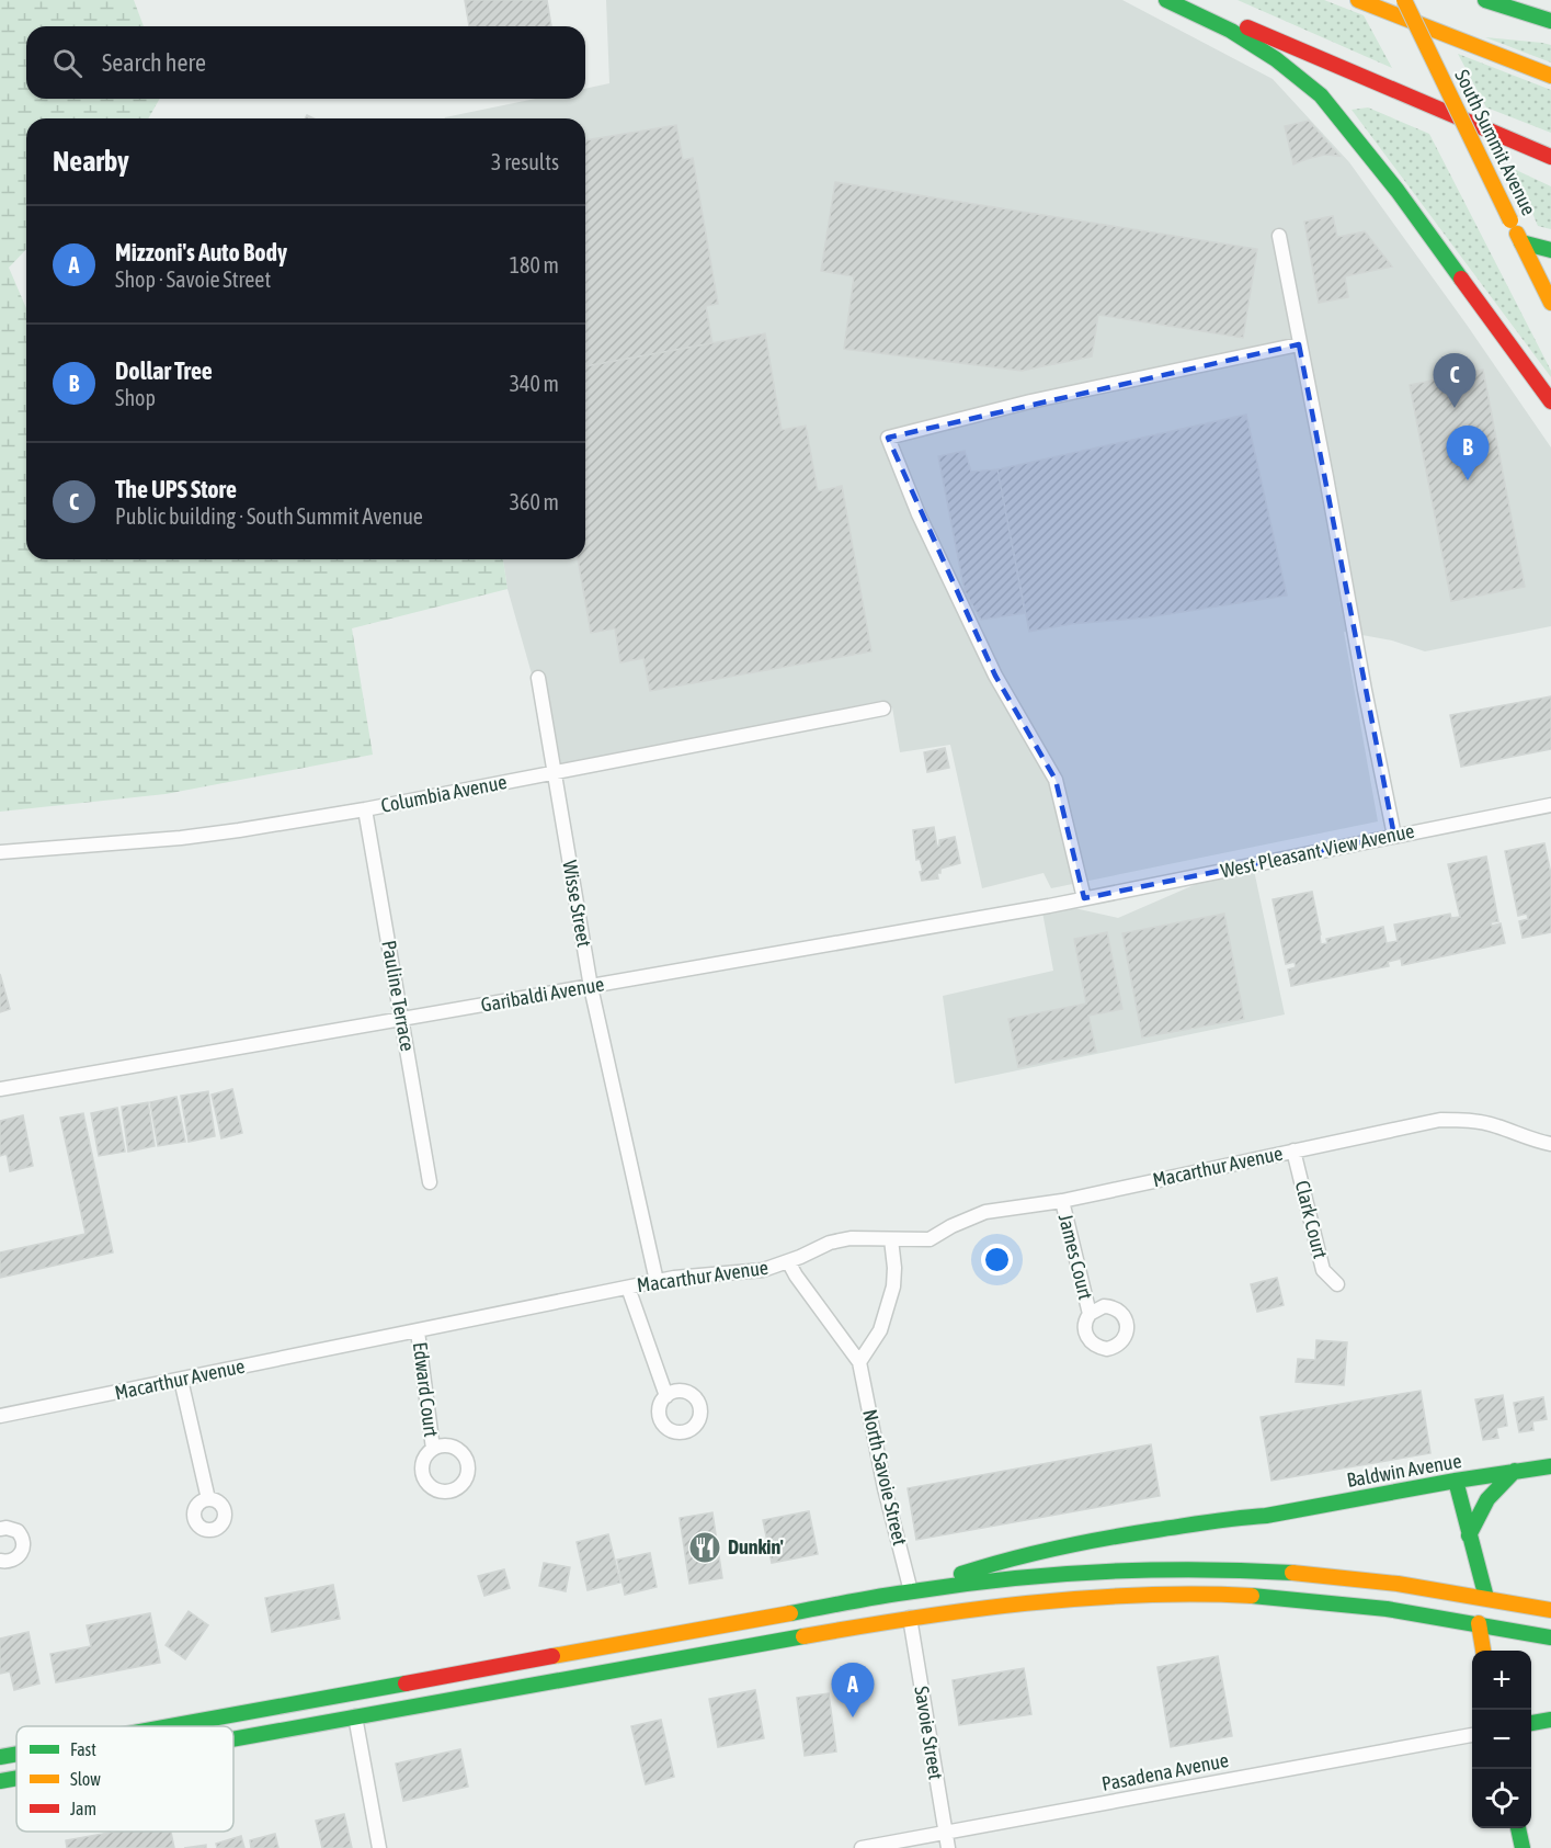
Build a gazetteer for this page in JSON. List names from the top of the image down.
{
  "streets": {
    "main road": ["South Summit Avenue", "Baldwin Avenue"],
    "street": [
      "Columbia Avenue",
      "West Pleasant View Avenue",
      "Wisse Street",
      "Garibaldi Avenue",
      "Pauline Terrace",
      "Macarthur Avenue",
      "Clark Court",
      "James Court",
      "Edward Court",
      "North Savoie Street",
      "Savoie Street",
      "Pasadena Avenue"
    ]
  },
  "crossings": [
    ["Columbia Avenue", "Wisse Street"],
    ["Columbia Avenue", "Pauline Terrace"],
    ["West Pleasant View Avenue", "Garibaldi Avenue"],
    ["Wisse Street", "Garibaldi Avenue"],
    ["Wisse Street", "Macarthur Avenue"],
    ["Garibaldi Avenue", "Pauline Terrace"],
    ["Macarthur Avenue", "Clark Court"],
    ["Macarthur Avenue", "James Court"],
    ["Macarthur Avenue", "Edward Court"],
    ["Macarthur Avenue", "North Savoie Street"],
    ["Baldwin Avenue", "North Savoie Street"],
    ["Savoie Street", "Pasadena Avenue"]
  ],
  "places": {
    "restaurant": ["Dunkin'"]
  },
  "legend": ["Fast", "Slow", "Jam"],
  "page": {
    "search": "Search here",
    "heading": ["Nearby", "3 results"],
    "list": [
      {
        "mark": "A",
        "name": "Mizzoni's Auto Body",
        "note": "Shop · Savoie Street",
        "value": "180 m"
      },
      {
        "mark": "B",
        "name": "Dollar Tree",
        "note": "Shop",
        "value": "340 m"
      },
      {
        "mark": "C",
        "name": "The UPS Store",
        "note": "Public building · South Summit Avenue",
        "value": "360 m"
      }
    ],
    "pins": ["C", "B", "A"],
    "map_buttons": ["+", "−"]
  }
}
